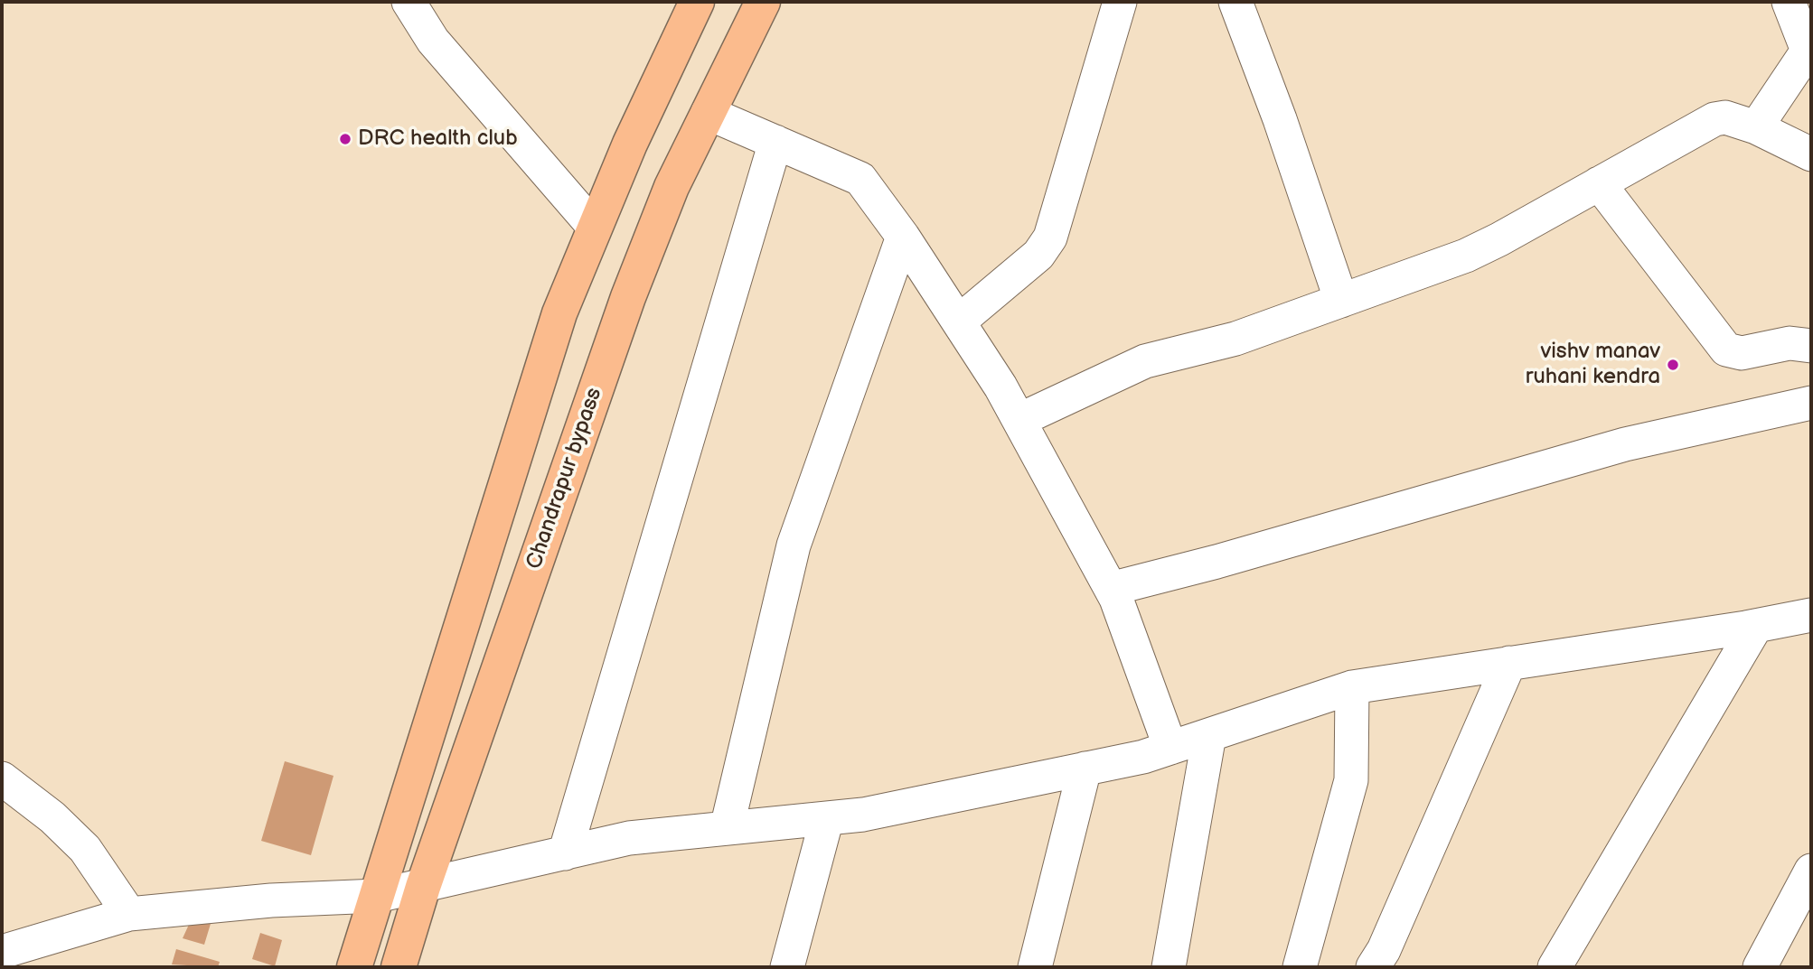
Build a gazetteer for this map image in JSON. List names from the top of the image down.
{
  "streets": {
    "highway": ["Chandrapur bypass"]
  },
  "places": ["DRC health club", "vishv manav ruhani kendra"]
}
